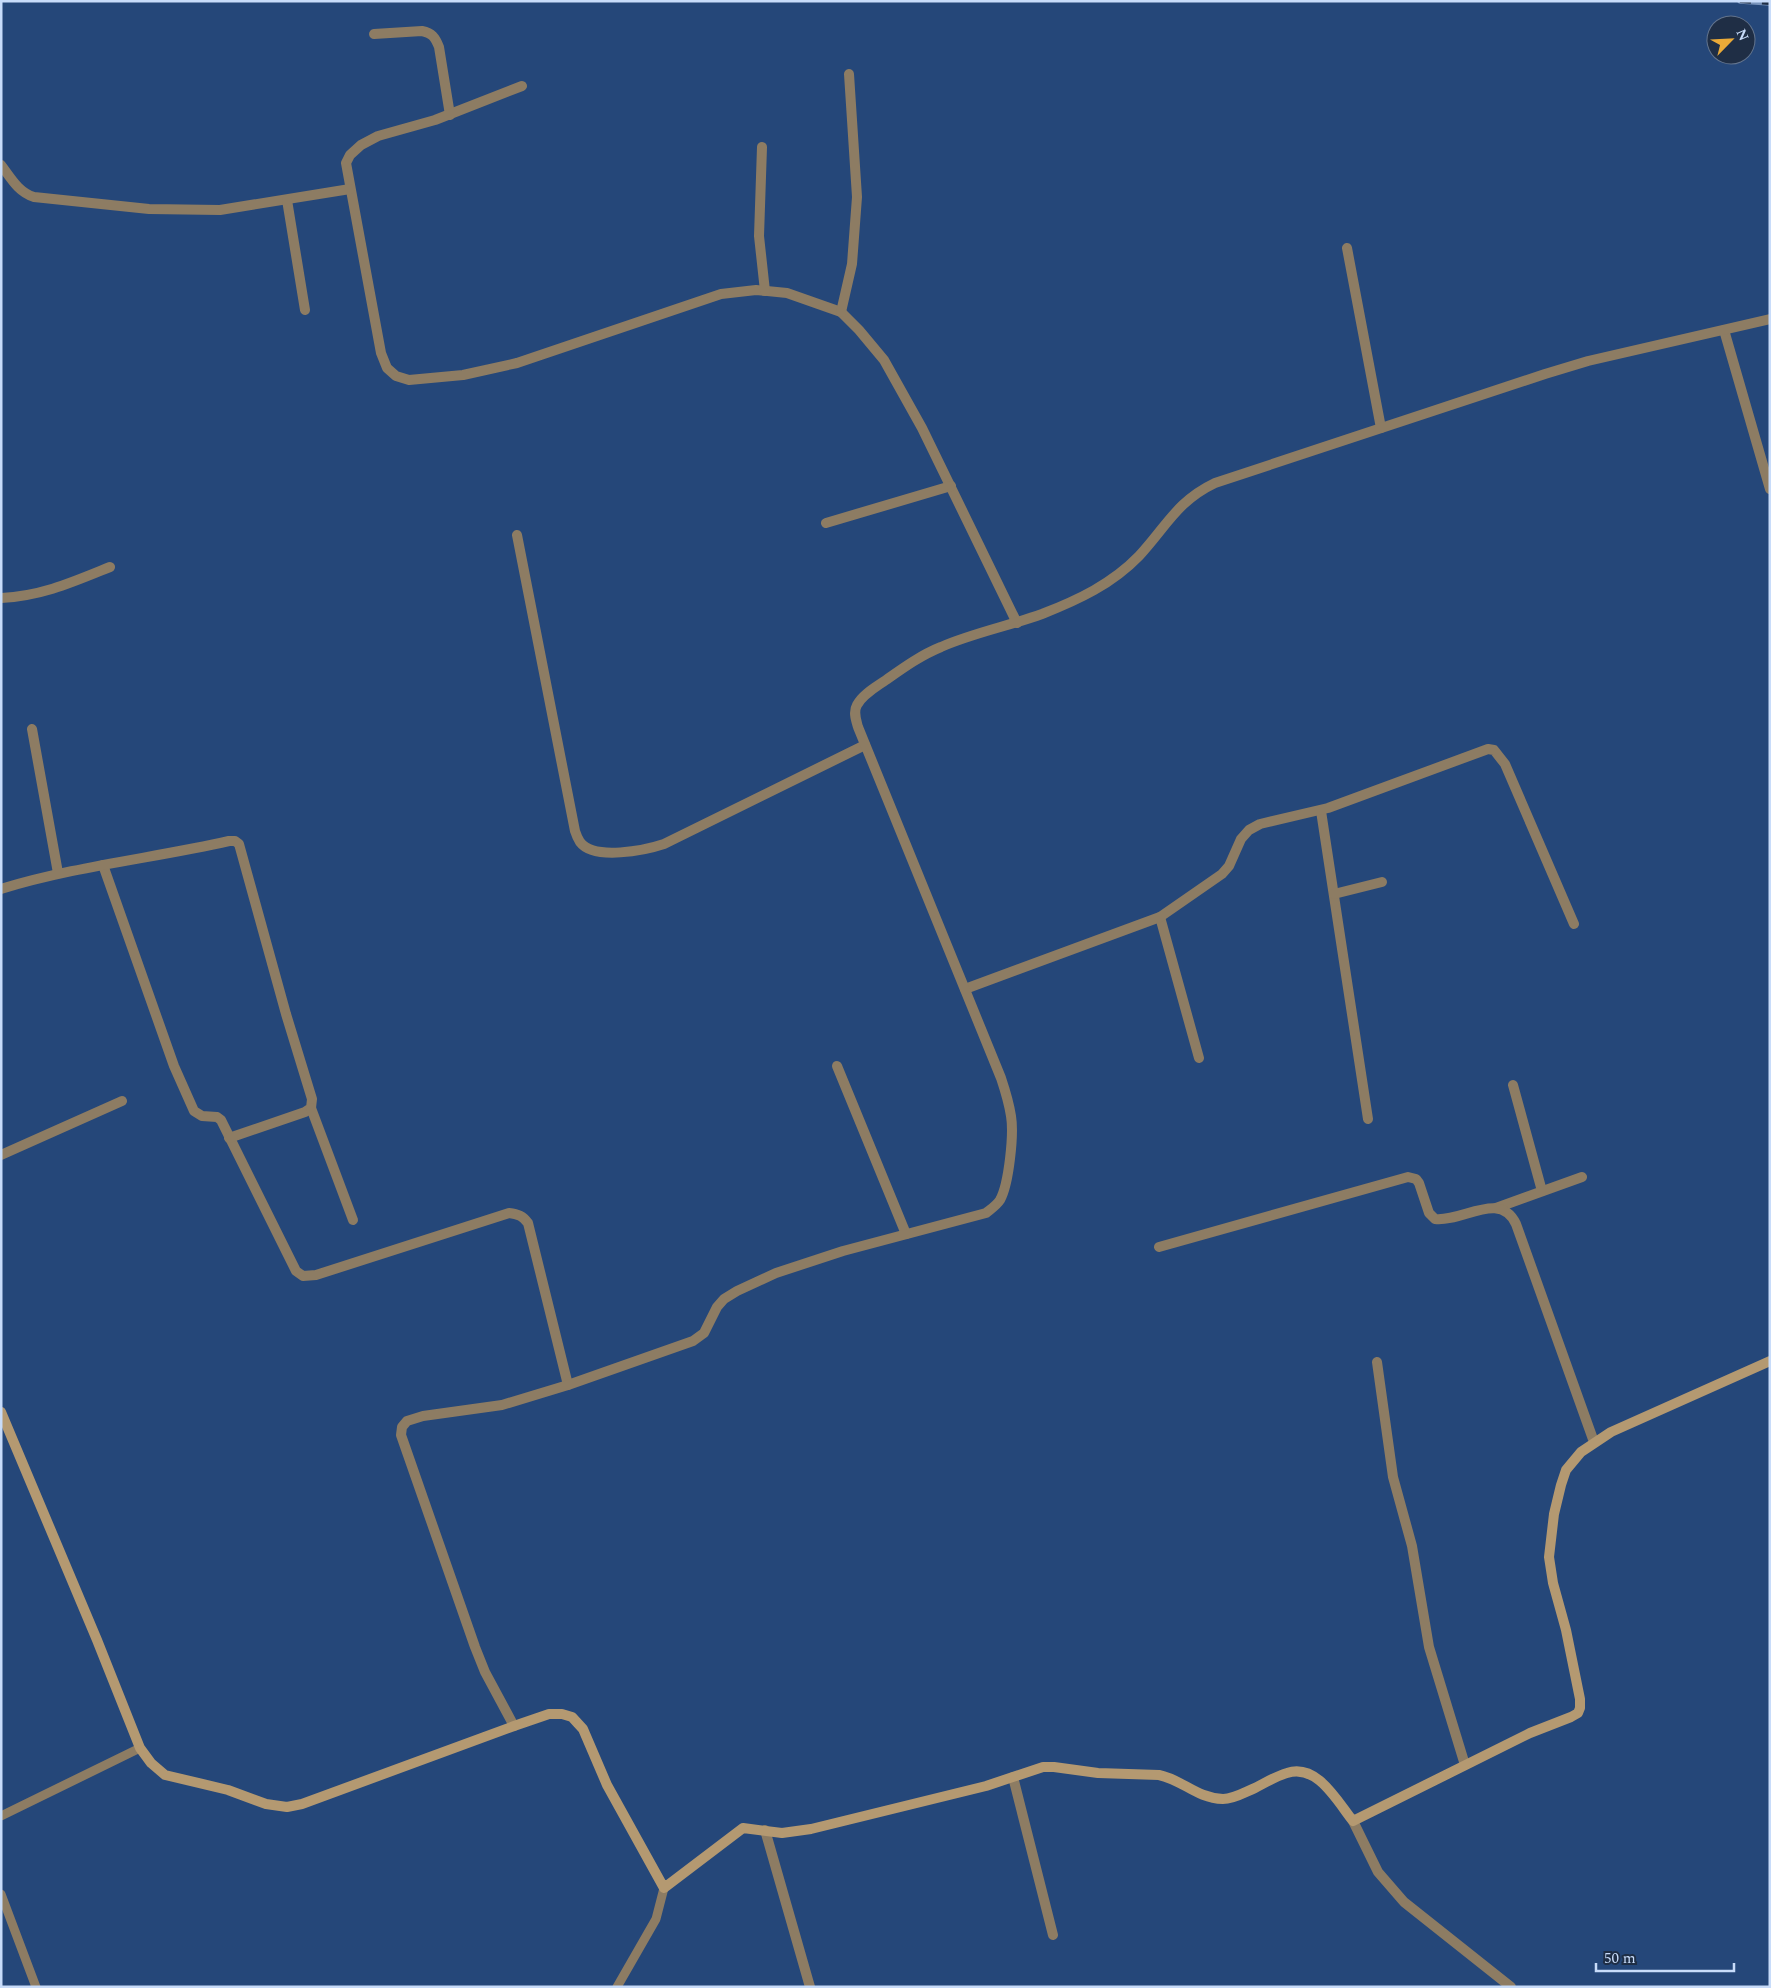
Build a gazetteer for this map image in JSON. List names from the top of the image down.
{
  "scale_bar": "50 m",
  "north": "top right"
}
